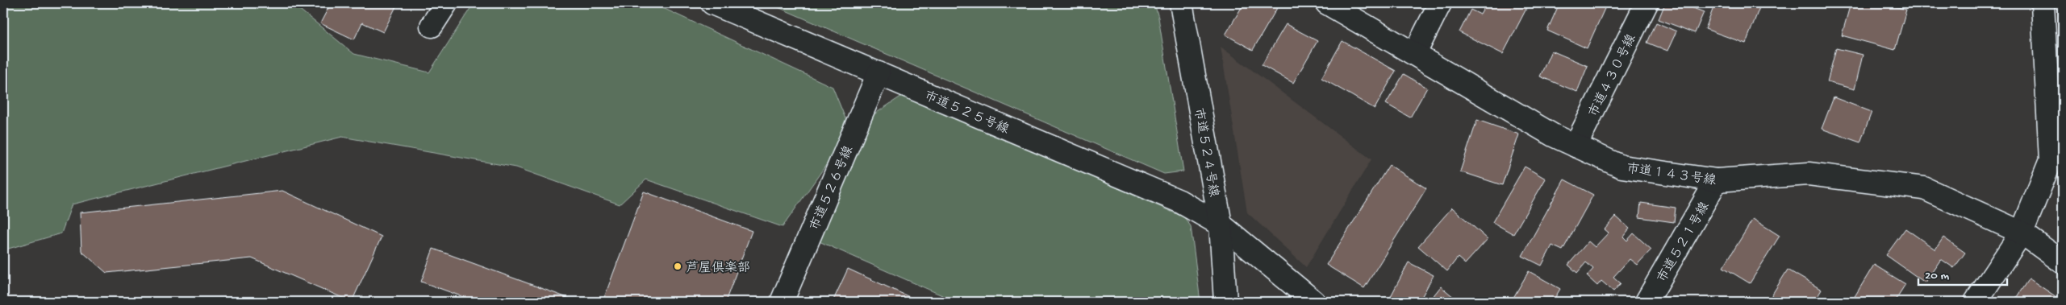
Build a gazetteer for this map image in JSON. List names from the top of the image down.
{
  "streets": {
    "street": [
      "市道４３０号線",
      "市道５２５号線",
      "市道５２４号線",
      "市道１４３号線",
      "市道５２６号線",
      "市道５２１号線"
    ]
  },
  "crossings": [
    ["市道４３０号線", "市道１４３号線"],
    ["市道５２５号線", "市道５２４号線"],
    ["市道５２５号線", "市道５２６号線"],
    ["市道１４３号線", "市道５２１号線"]
  ],
  "places": ["芦屋倶楽部"],
  "scale_bar": "20 m"
}
